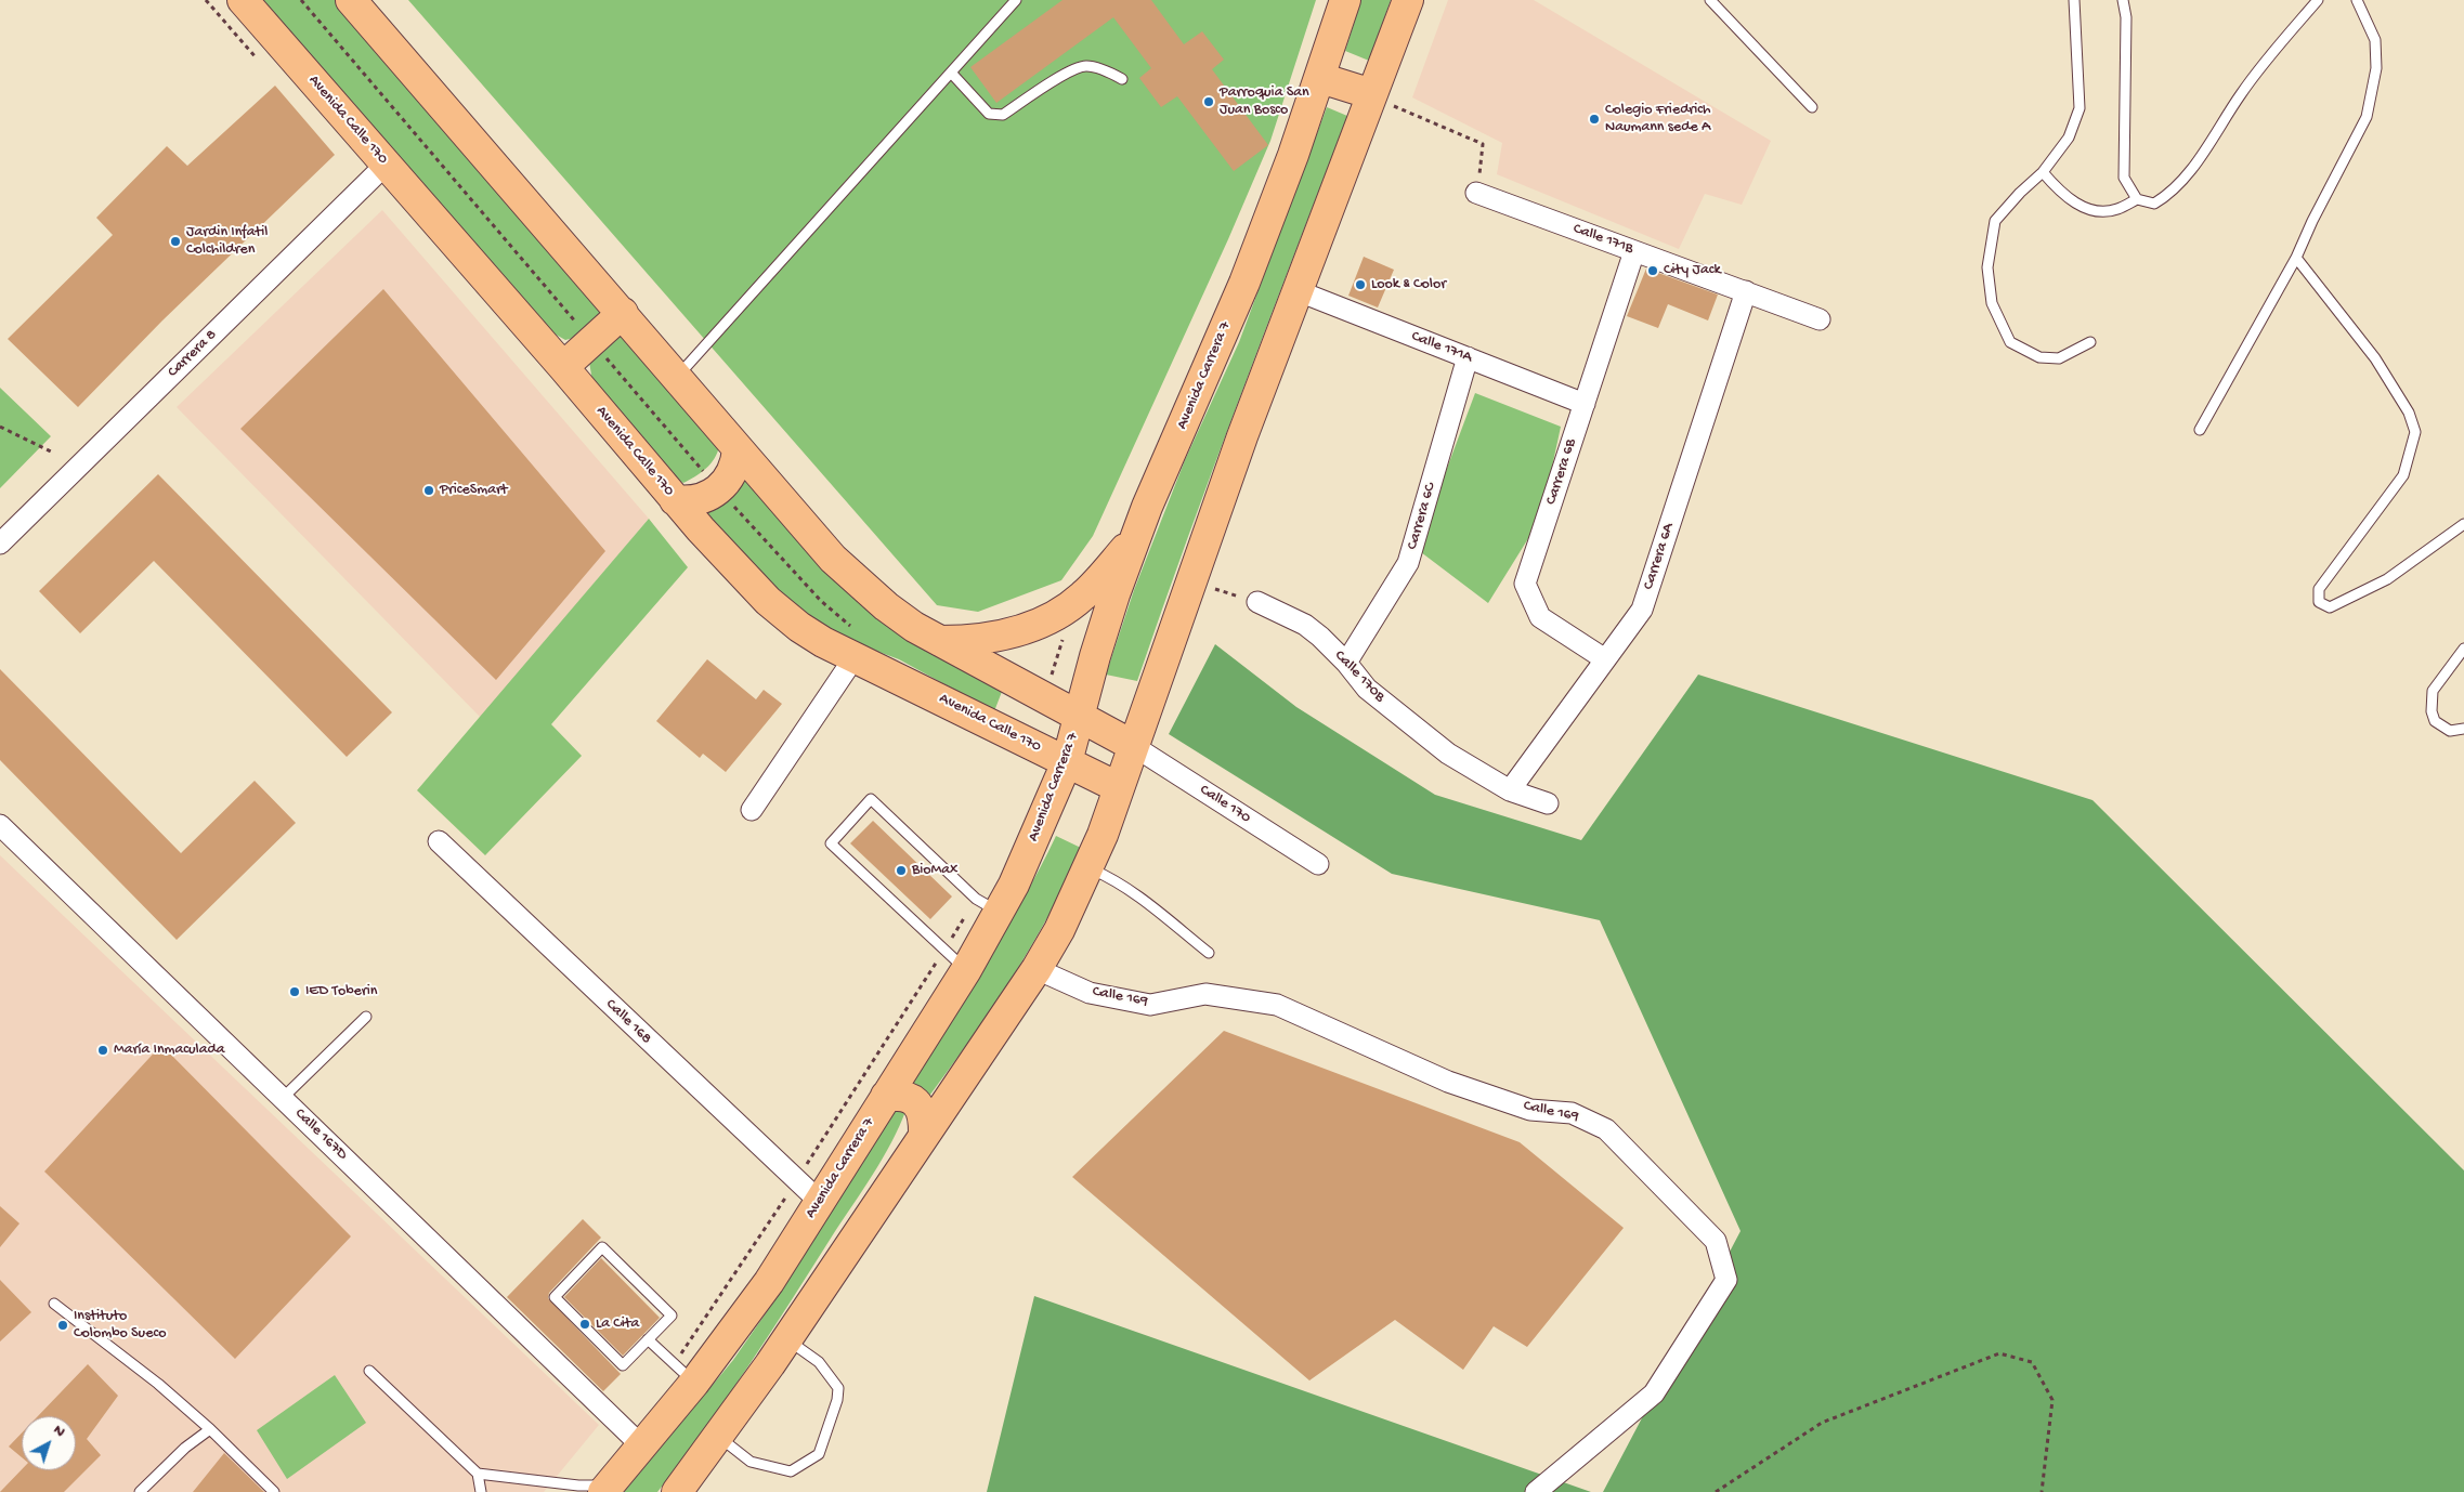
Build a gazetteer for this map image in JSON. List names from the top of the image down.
{
  "streets": {
    "main road": ["Avenida Calle 170", "Avenida Carrera 7"],
    "street": [
      "Calle 171B",
      "Calle 171A",
      "Carrera 8",
      "Carrera 6B",
      "Carrera 6C",
      "Carrera 6A",
      "Calle 170B",
      "Calle 170",
      "Calle 169",
      "Calle 168",
      "Calle 167D"
    ]
  },
  "crossings": [
    ["Avenida Calle 170", "Carrera 8"],
    ["Avenida Calle 170", "Avenida Carrera 7"],
    ["Calle 171B", "Carrera 6B"],
    ["Calle 171B", "Carrera 6A"],
    ["Calle 171A", "Carrera 6B"],
    ["Calle 171A", "Carrera 6C"],
    ["Avenida Carrera 7", "Calle 168"],
    ["Avenida Carrera 7", "Calle 167D"],
    ["Carrera 6B", "Carrera 6A"],
    ["Carrera 6C", "Calle 170B"],
    ["Carrera 6A", "Calle 170B"]
  ],
  "places": [
    "Parroquia San Juan Bosco",
    "Colegio Friedrich Naumann sede A",
    "Jardin Infatil Colchildren",
    "City Jack",
    "Look & Color",
    "PriceSmart",
    "BioMax",
    "IED Toberin",
    "María Inmaculada",
    "La Cita",
    "Instituto Colombo Sueco"
  ],
  "north": "top right"
}
